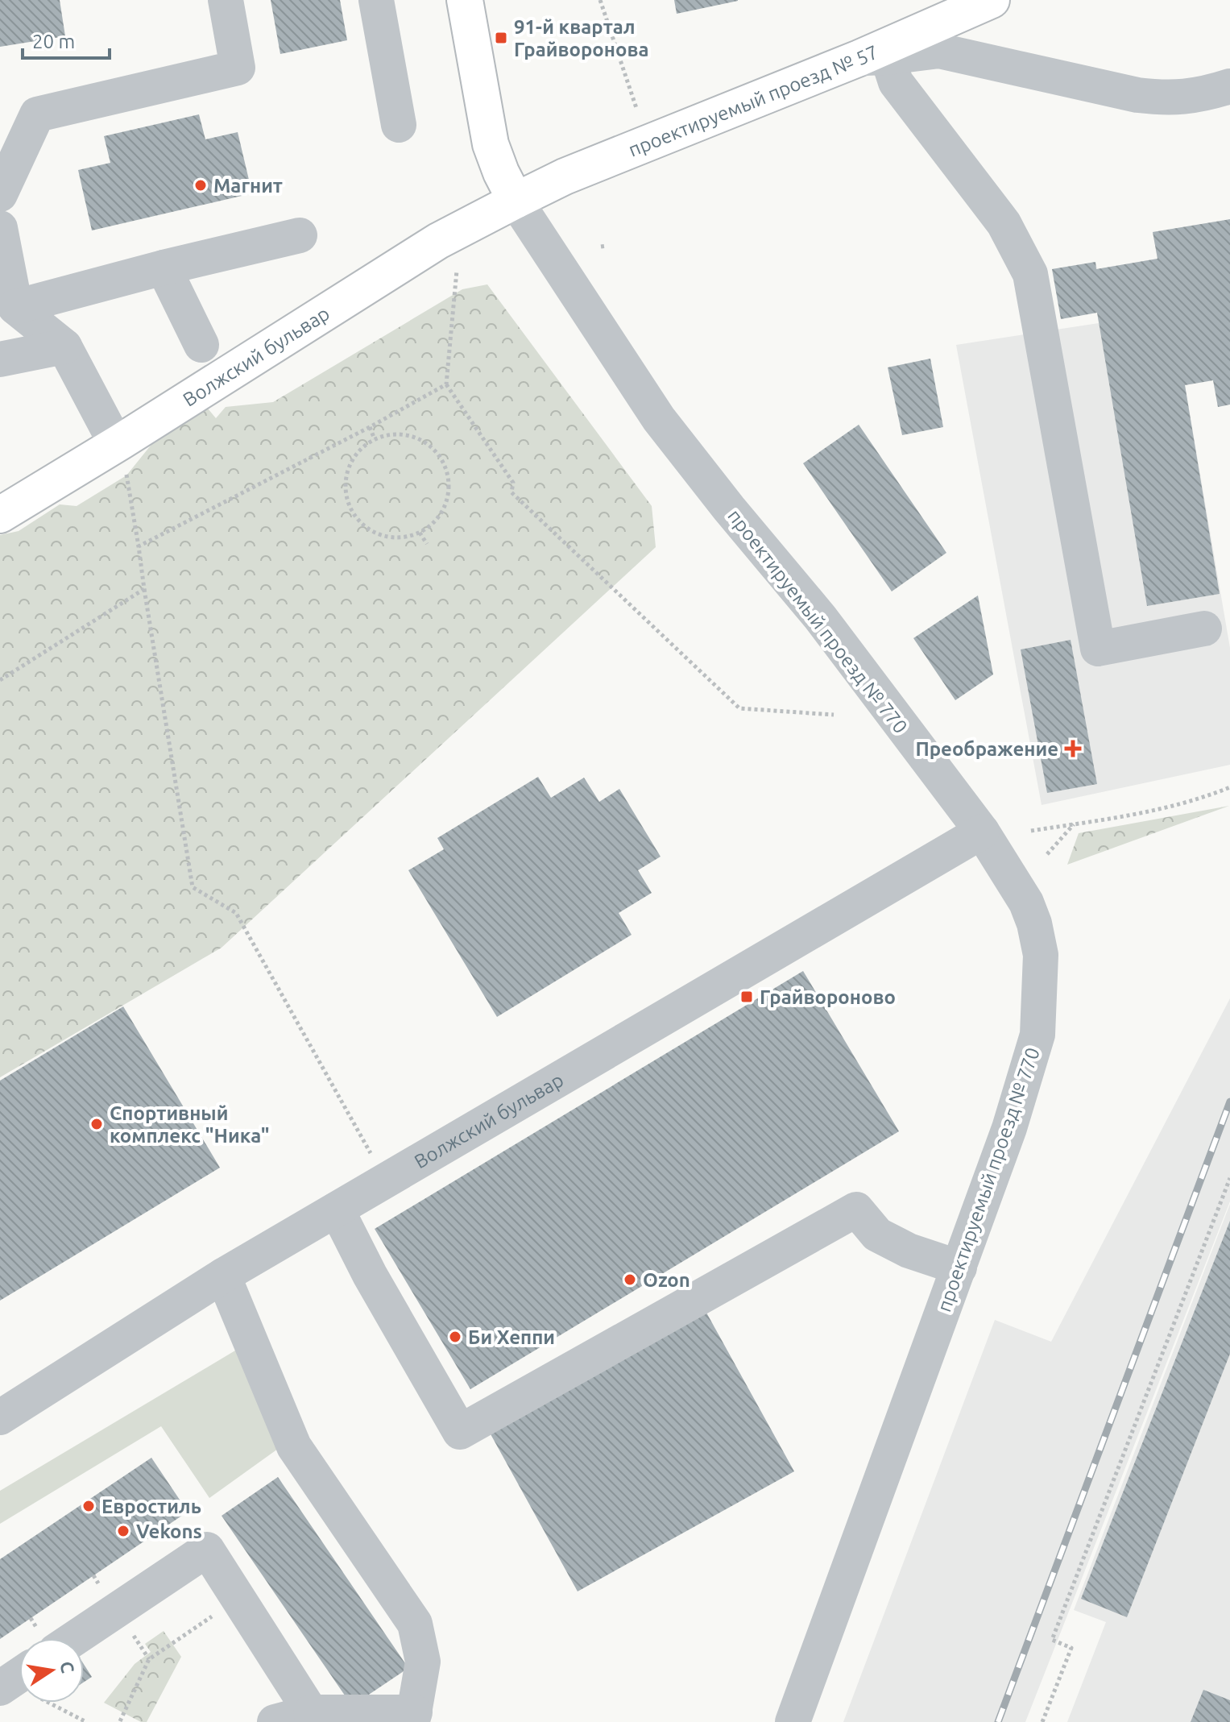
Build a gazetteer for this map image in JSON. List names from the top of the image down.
{
  "streets": {
    "main road": ["проектируемый проезд № 57", "Волжский бульвар"],
    "street": ["проектируемый проезд № 770"]
  },
  "crossings": [
    ["проектируемый проезд № 57", "Волжский бульвар"],
    ["проектируемый проезд № 57", "проектируемый проезд № 770"],
    ["Волжский бульвар", "проектируемый проезд № 770"]
  ],
  "places": {
    "transit": ["91-й квартал Грайворонова", "Грайвороново"],
    "other": [
      "Магнит",
      "Спортивный комплекс \"Ника\"",
      "Ozon",
      "Би Хеппи",
      "Евростиль",
      "Vekons"
    ],
    "health": ["Преображение"]
  },
  "scale_bar": "20 m",
  "north": "right"
}
